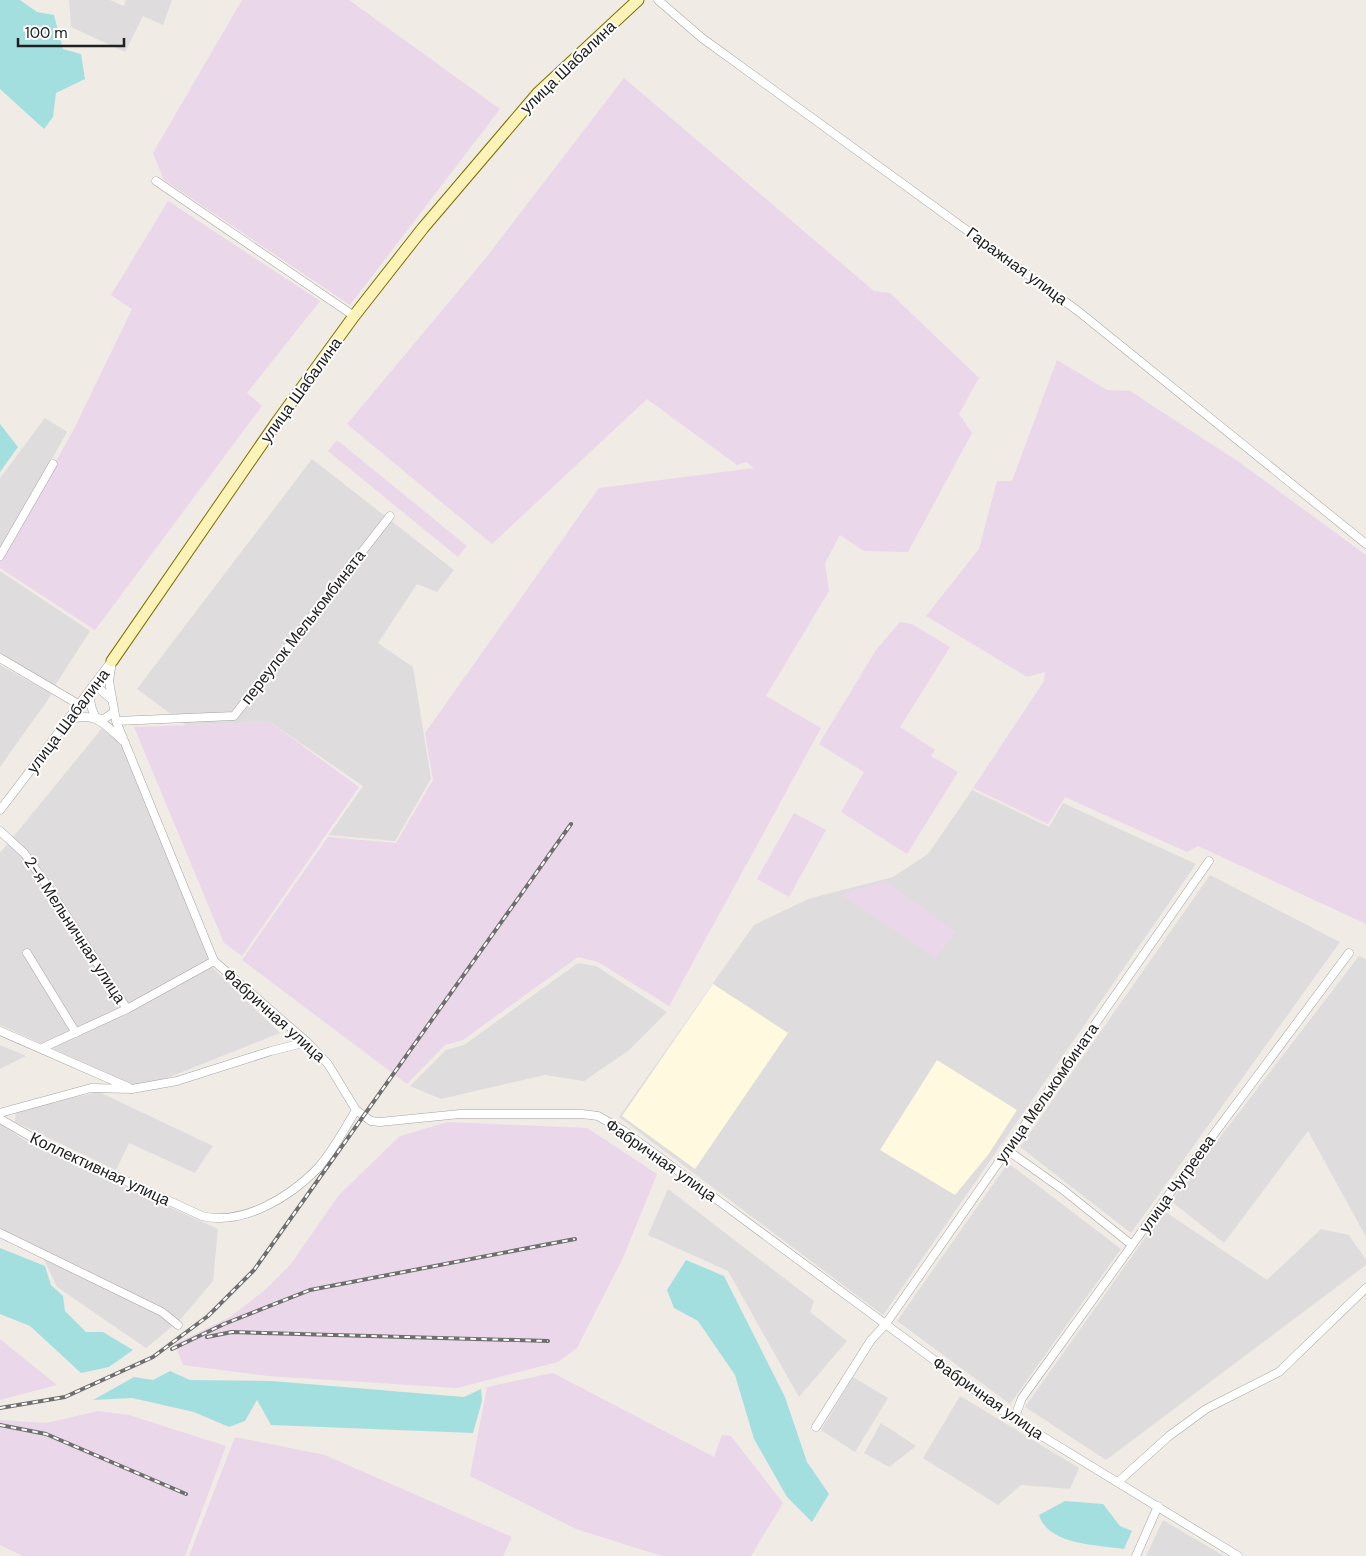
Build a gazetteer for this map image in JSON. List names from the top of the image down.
{
  "streets": {
    "street": [
      "улица Шабалина",
      "Гаражная улица",
      "переулок Мелькомбината",
      "2-я Мельничная улица",
      "Фабричная улица",
      "улица Мелькомбината",
      "Коллективная улица",
      "улица Чугреева"
    ]
  },
  "crossings": [
    ["улица Шабалина", "Фабричная улица"],
    ["переулок Мелькомбината", "Фабричная улица"],
    ["Фабричная улица", "улица Мелькомбината"],
    ["Фабричная улица", "Коллективная улица"],
    ["Фабричная улица", "улица Чугреева"]
  ],
  "scale_bar": "100 m"
}
